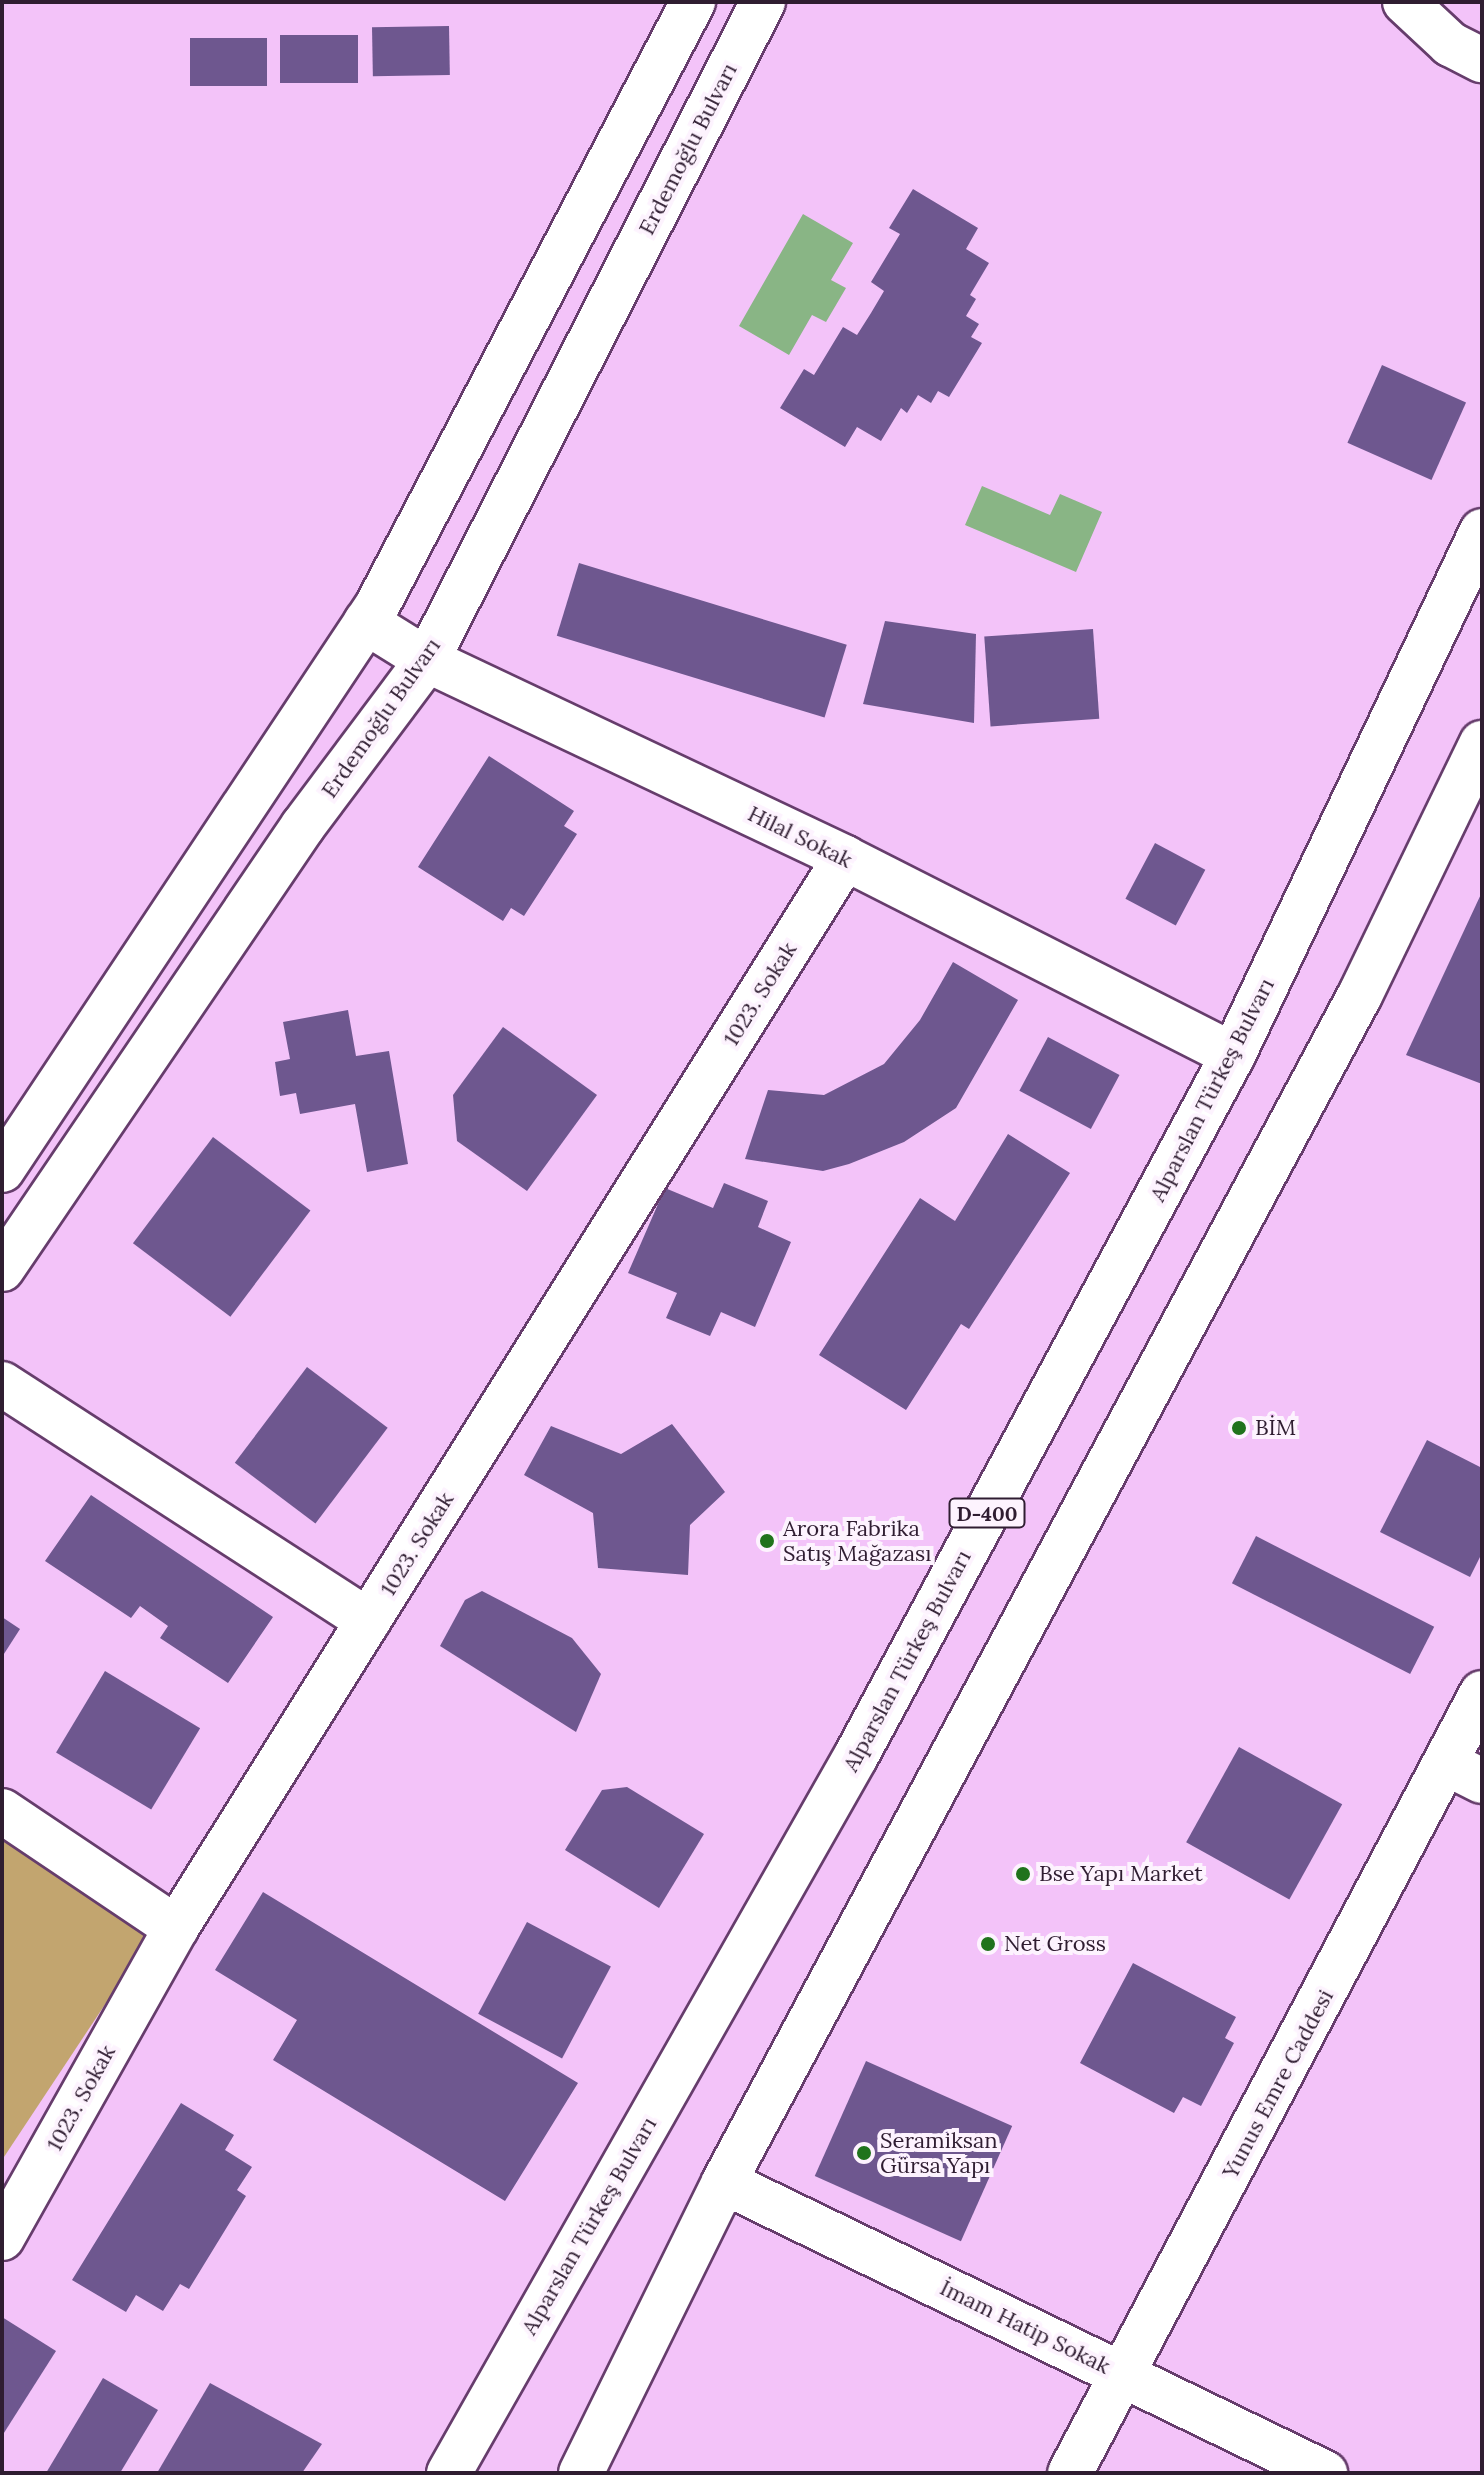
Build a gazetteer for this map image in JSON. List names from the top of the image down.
{
  "streets": {
    "main road": [
      "Erdemoğlu Bulvarı",
      "Hilal Sokak",
      "1023. Sokak",
      "Alparslan Türkeş Bulvarı",
      "D-400",
      "Yunus Emre Caddesi",
      "İmam Hatip Sokak"
    ]
  },
  "crossings": [
    ["Erdemoğlu Bulvarı", "Hilal Sokak"],
    ["Hilal Sokak", "1023. Sokak"],
    ["Hilal Sokak", "Alparslan Türkeş Bulvarı"],
    ["Yunus Emre Caddesi", "İmam Hatip Sokak"]
  ],
  "places": [
    "BİM",
    "Arora Fabrika Satış Mağazası",
    "Bse Yapı Market",
    "Net Gross",
    "Seramiksan Gürsa Yapı"
  ]
}
